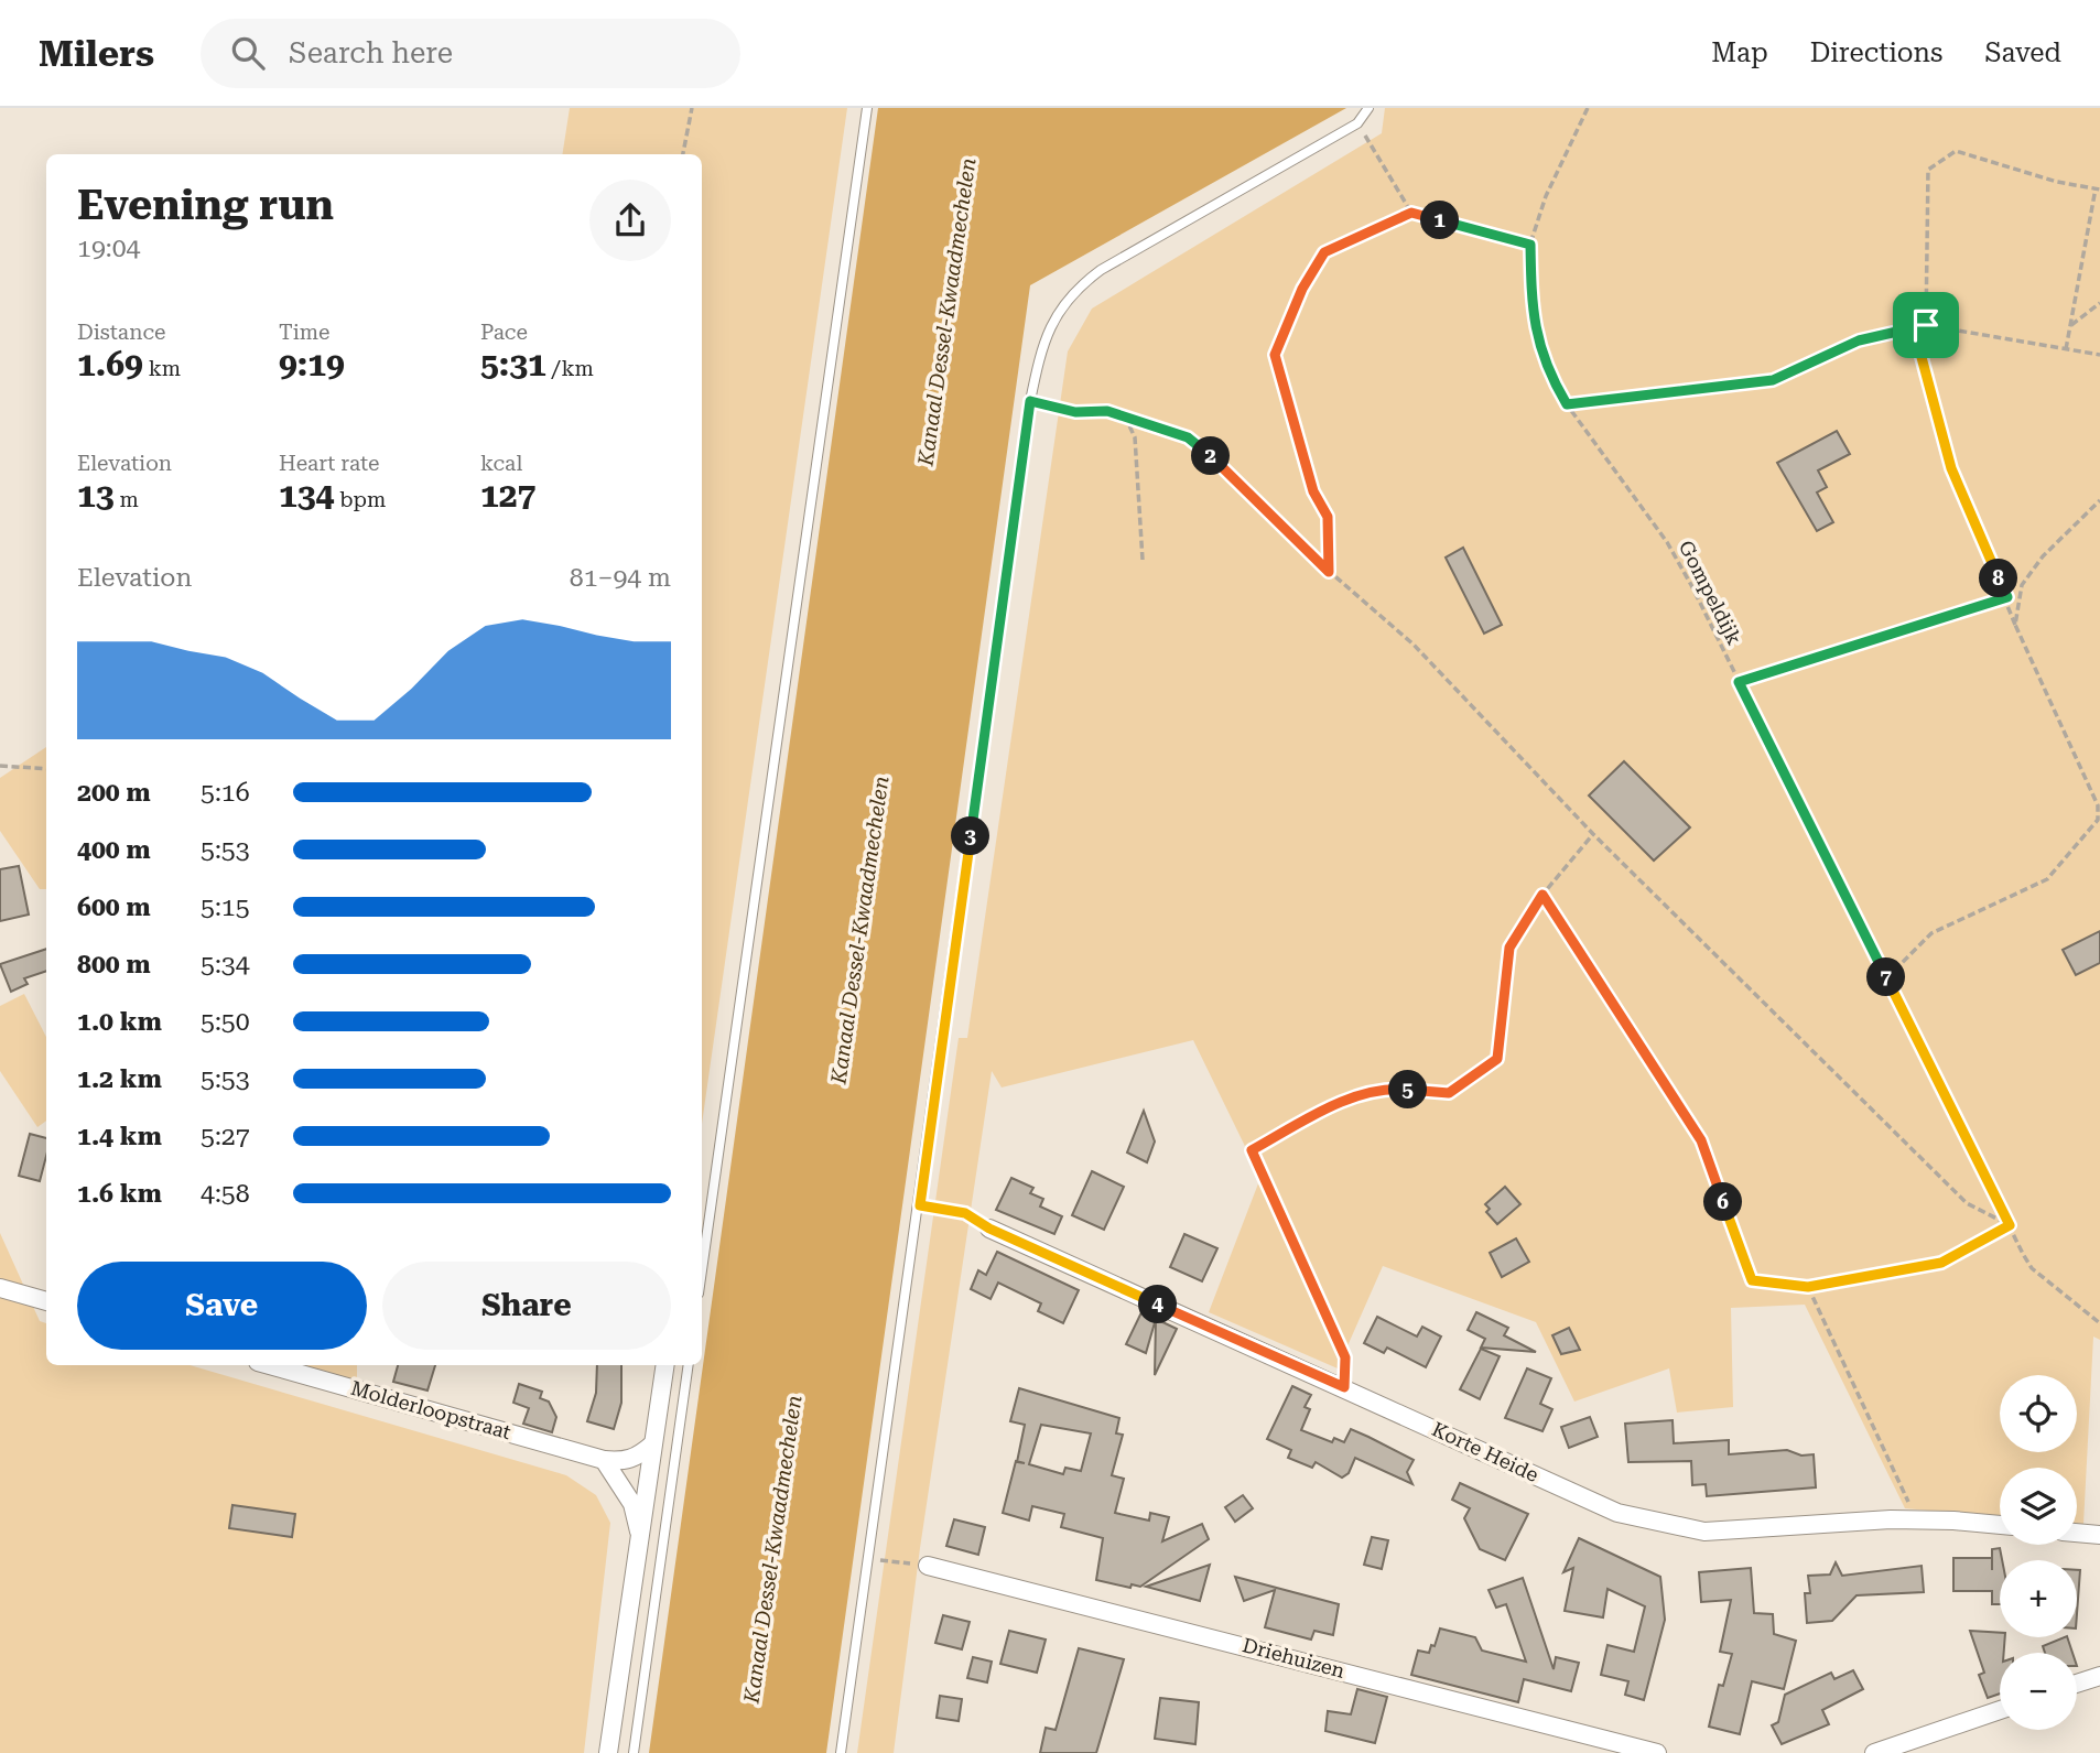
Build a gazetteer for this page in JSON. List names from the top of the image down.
{
  "streets": {
    "street": ["Molderloopstraat", "Korte Heide", "Driehuizen"],
    "path": ["Gompeldijk"]
  },
  "water": ["Kanaal Dessel-Kwaadmechelen"],
  "page": {
    "header": "Milers",
    "search": "Search here",
    "nav": ["Map", "Directions", "Saved"],
    "heading": ["Evening run", "19:04"],
    "pins": [
      "1",
      "2",
      "8",
      "3",
      "7",
      "5",
      "6",
      "4"
    ],
    "stats": [
      ["Distance", "1.69 km"],
      ["Time", "9:19"],
      ["Pace", "5:31 /km"],
      ["Elevation", "13 m"],
      ["Heart rate", "134 bpm"],
      ["kcal", "127"]
    ],
    "chart": ["Elevation", "81–94 m"],
    "list": [
      {
        "name": "200 m",
        "note": "5:16"
      },
      {
        "name": "400 m",
        "note": "5:53"
      },
      {
        "name": "600 m",
        "note": "5:15"
      },
      {
        "name": "800 m",
        "note": "5:34"
      },
      {
        "name": "1.0 km",
        "note": "5:50"
      },
      {
        "name": "1.2 km",
        "note": "5:53"
      },
      {
        "name": "1.4 km",
        "note": "5:27"
      },
      {
        "name": "1.6 km",
        "note": "4:58"
      }
    ],
    "buttons": ["Save", "Share"],
    "map_buttons": ["+", "−"]
  }
}
